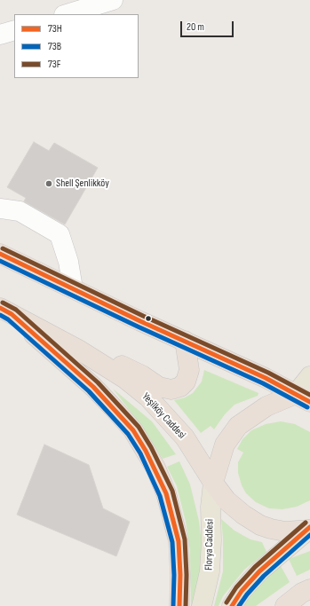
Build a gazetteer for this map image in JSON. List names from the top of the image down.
{
  "streets": {
    "highway": ["Yeşilköy Caddesi"],
    "main road": ["Florya Caddesi"]
  },
  "crossings": [
    ["Yeşilköy Caddesi", "Florya Caddesi"]
  ],
  "places": ["Shell Şenlikköy"],
  "lines": ["transit line 73F", "transit line 73H", "transit line 73B"],
  "legend": ["73H", "73B", "73F"],
  "scale_bar": "20 m"
}
